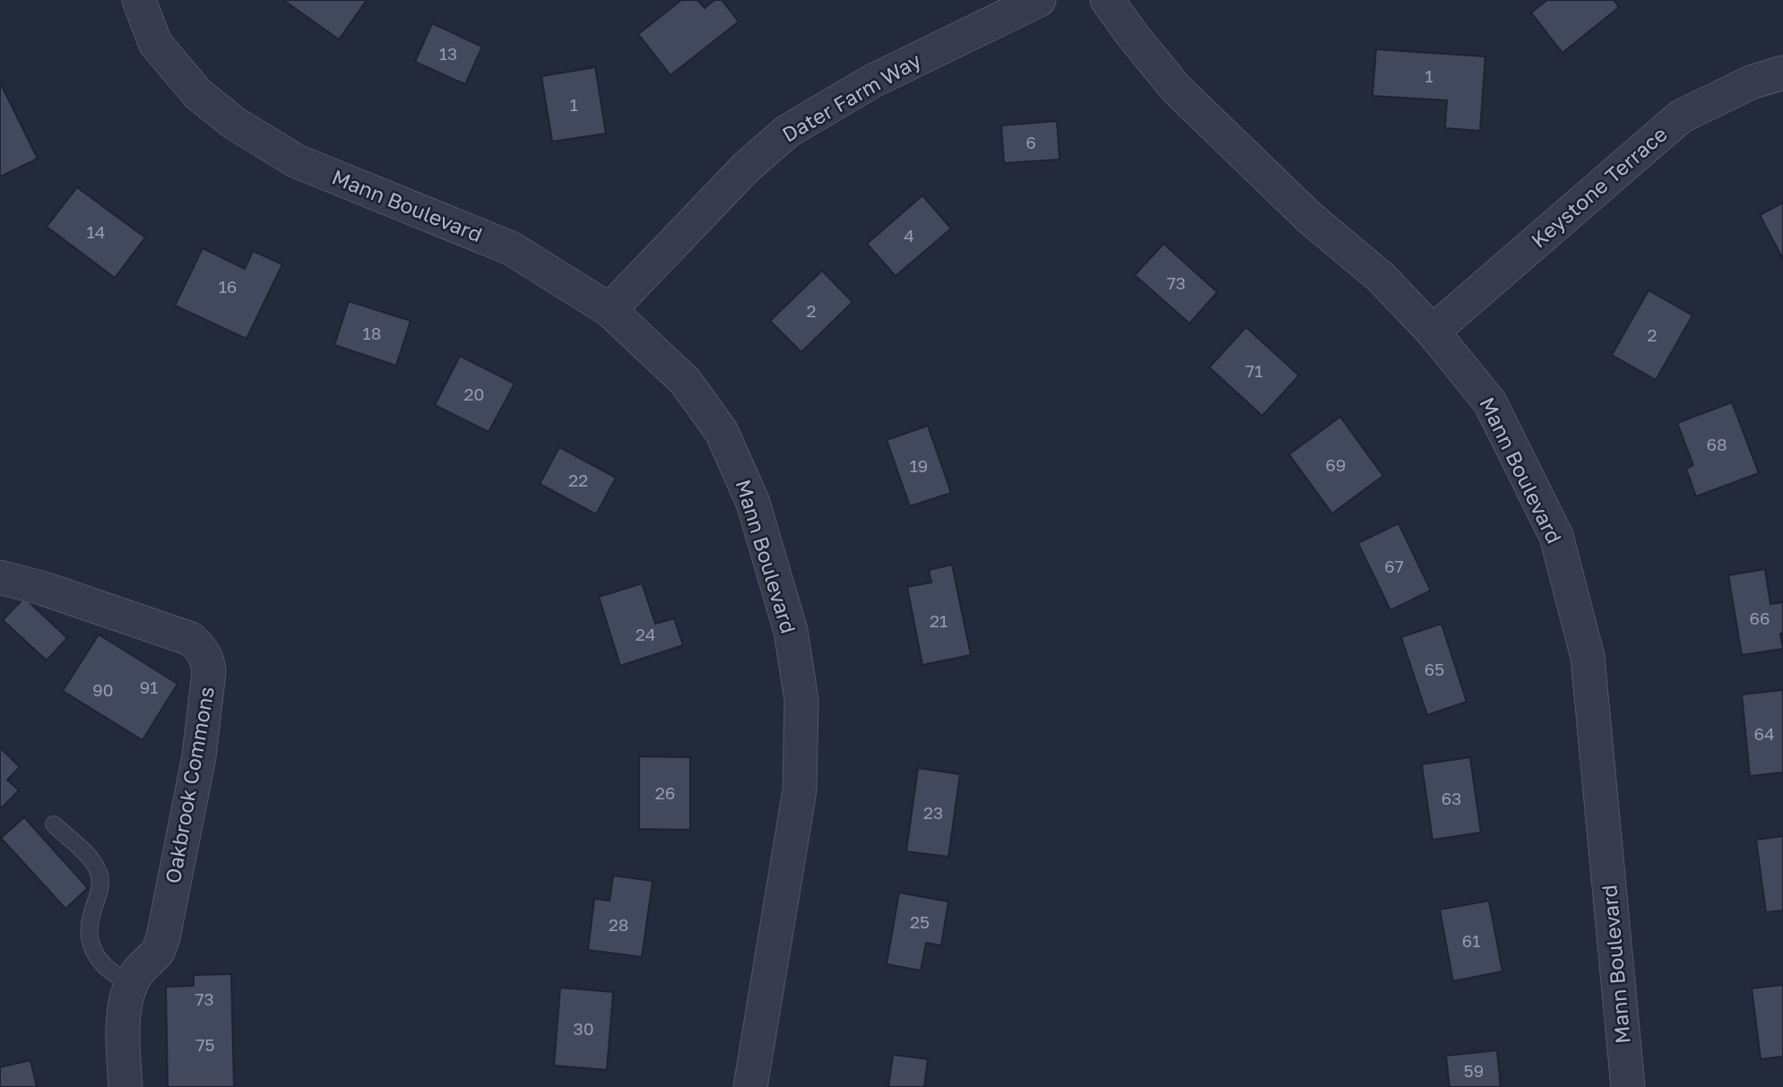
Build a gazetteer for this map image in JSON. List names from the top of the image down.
{
  "streets": {
    "street": [
      "Dater Farm Way",
      "Keystone Terrace",
      "Mann Boulevard",
      "Oakbrook Commons"
    ]
  },
  "crossings": [
    ["Dater Farm Way", "Mann Boulevard"],
    ["Keystone Terrace", "Mann Boulevard"]
  ],
  "house_numbers": [
    "13",
    "1",
    "1",
    "6",
    "14",
    "4",
    "73",
    "16",
    "2",
    "18",
    "2",
    "71",
    "20",
    "68",
    "69",
    "19",
    "22",
    "67",
    "66",
    "21",
    "24",
    "65",
    "91",
    "90",
    "64",
    "26",
    "63",
    "23",
    "25",
    "28",
    "61",
    "73",
    "30",
    "75",
    "59"
  ]
}
